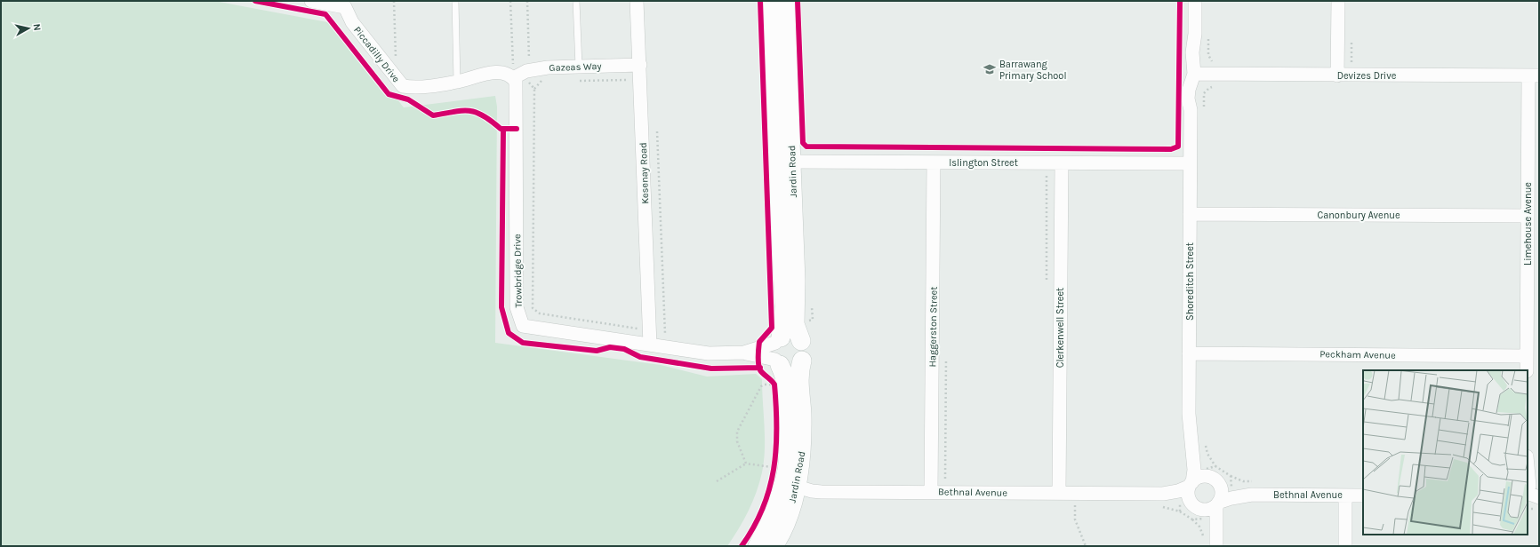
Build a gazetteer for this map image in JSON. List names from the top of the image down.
{
  "streets": {
    "street": [
      "Piccadilly Drive",
      "Gazeas Way",
      "Devizes Drive",
      "Islington Street",
      "Jardin Road",
      "Kesenay Road",
      "Canonbury Avenue",
      "Limehouse Avenue",
      "Trowbridge Drive",
      "Shoreditch Street",
      "Haggerston Street",
      "Clerkenwell Street",
      "Peckham Avenue",
      "Bethnal Avenue"
    ]
  },
  "crossings": [
    ["Piccadilly Drive", "Gazeas Way"],
    ["Piccadilly Drive", "Trowbridge Drive"],
    ["Gazeas Way", "Kesenay Road"],
    ["Gazeas Way", "Trowbridge Drive"],
    ["Devizes Drive", "Limehouse Avenue"],
    ["Devizes Drive", "Shoreditch Street"],
    ["Islington Street", "Jardin Road"],
    ["Islington Street", "Shoreditch Street"],
    ["Islington Street", "Haggerston Street"],
    ["Islington Street", "Clerkenwell Street"],
    ["Jardin Road", "Trowbridge Drive"],
    ["Jardin Road", "Bethnal Avenue"],
    ["Kesenay Road", "Trowbridge Drive"],
    ["Canonbury Avenue", "Limehouse Avenue"],
    ["Canonbury Avenue", "Shoreditch Street"],
    ["Limehouse Avenue", "Peckham Avenue"],
    ["Shoreditch Street", "Peckham Avenue"],
    ["Shoreditch Street", "Bethnal Avenue"],
    ["Haggerston Street", "Bethnal Avenue"],
    ["Clerkenwell Street", "Bethnal Avenue"]
  ],
  "places": {
    "school or university": ["Barrawang Primary School"]
  },
  "north": "right"
}
